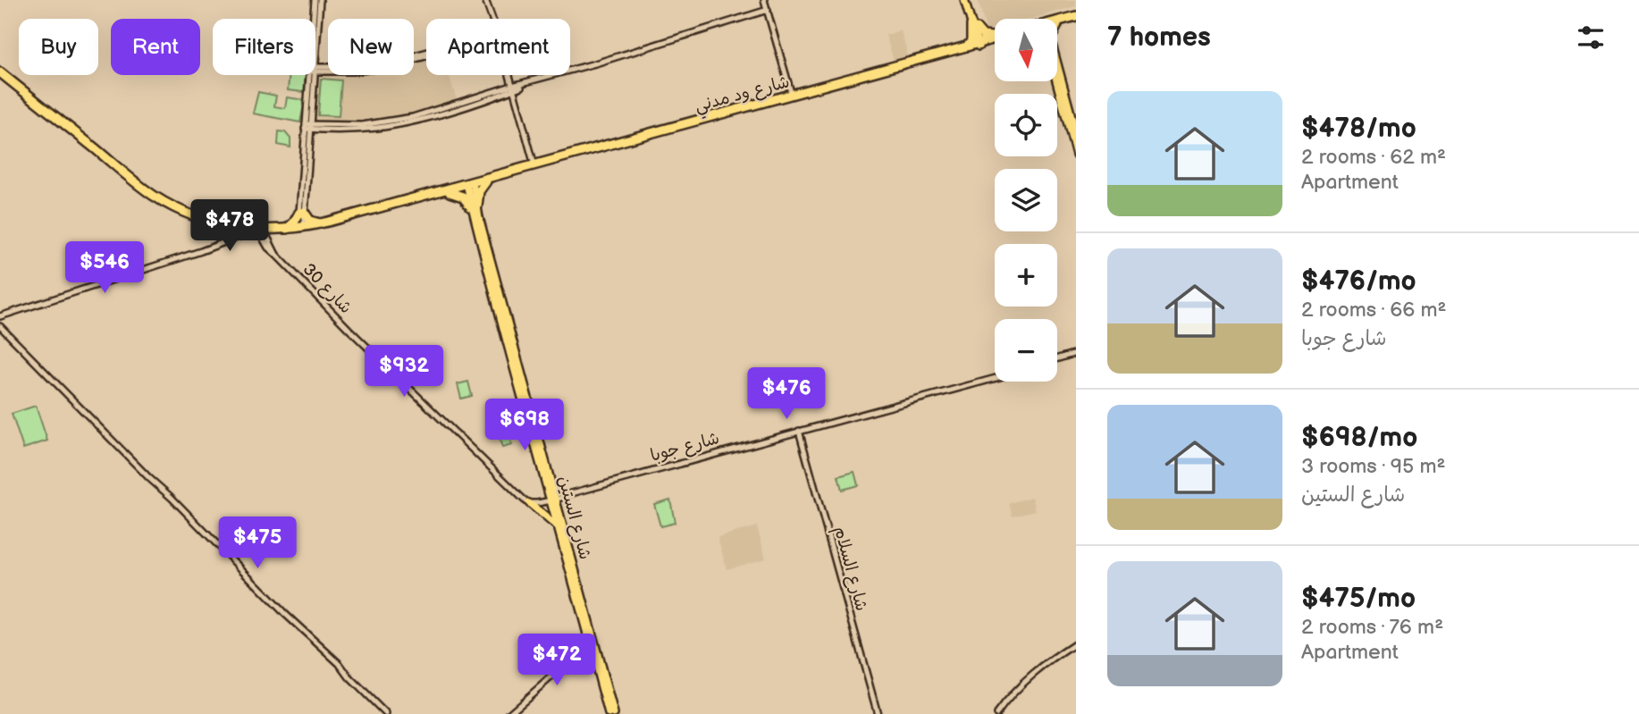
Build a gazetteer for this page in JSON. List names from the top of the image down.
{
  "streets": {
    "highway": ["شارع ود مدني"],
    "main road": ["شارع الستين"],
    "street": ["شارع 30", "شارع جوبا", "شارع السلام"]
  },
  "crossings": [
    ["شارع جوبا", "شارع الستين"],
    ["شارع جوبا", "شارع السلام"]
  ],
  "north": "bottom",
  "page": {
    "heading": "7 homes",
    "map_buttons": ["+", "−"],
    "chip": [
      "Buy",
      "Rent",
      "Filters",
      "New",
      "Apartment"
    ],
    "list": [
      {
        "name": "$478/mo",
        "note": "2 rooms · 62 m² · Apartment"
      },
      {
        "name": "$476/mo",
        "note": "2 rooms · 66 m² · شارع جوبا"
      },
      {
        "name": "$698/mo",
        "note": "3 rooms · 95 m² · شارع الستين"
      },
      {
        "name": "$475/mo",
        "note": "2 rooms · 76 m² · Apartment"
      }
    ],
    "price": [
      "$478",
      "$546",
      "$932",
      "$476",
      "$698",
      "$475",
      "$472"
    ]
  }
}
